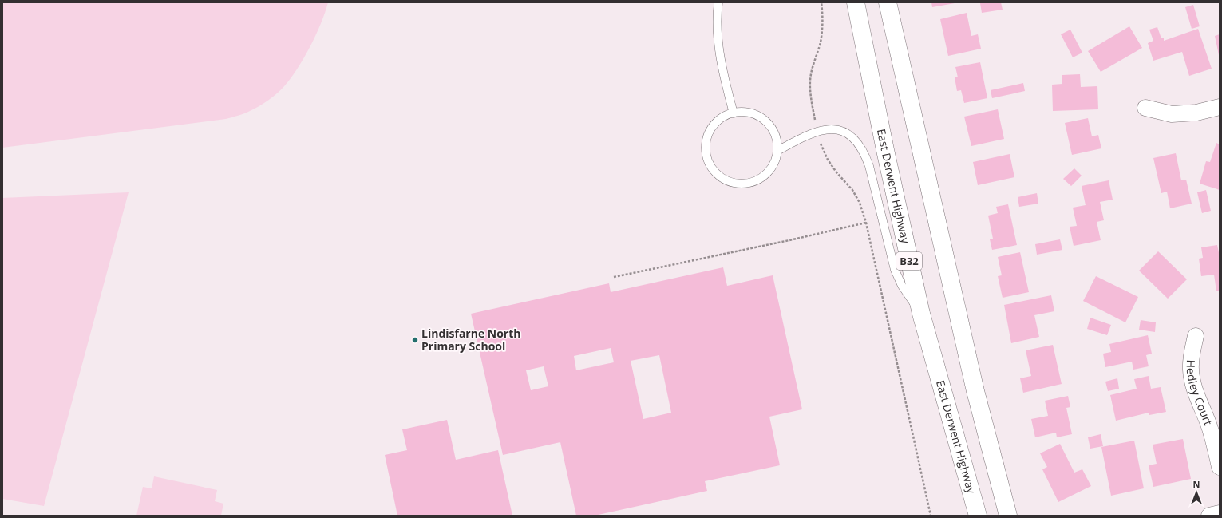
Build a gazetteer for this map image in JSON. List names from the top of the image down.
{
  "streets": {
    "main road": ["East Derwent Highway", "B32"],
    "street": ["Hedley Court"]
  },
  "places": ["Lindisfarne North Primary School"],
  "north": "top"
}
